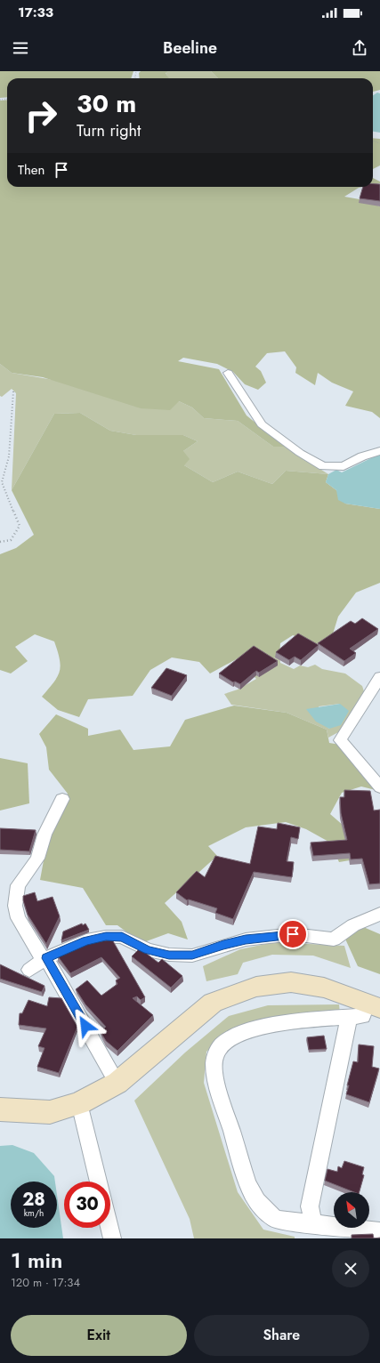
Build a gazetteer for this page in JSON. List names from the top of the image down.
{
  "north": "top left",
  "page": {
    "status": "17:33",
    "header": "Beeline",
    "turn": ["30 m", "Turn right"],
    "then": "Then",
    "speed": "28 km/h",
    "limit": "30",
    "heading": ["1 min", "120 m · 17:34"],
    "buttons": ["Exit", "Share"]
  }
}
